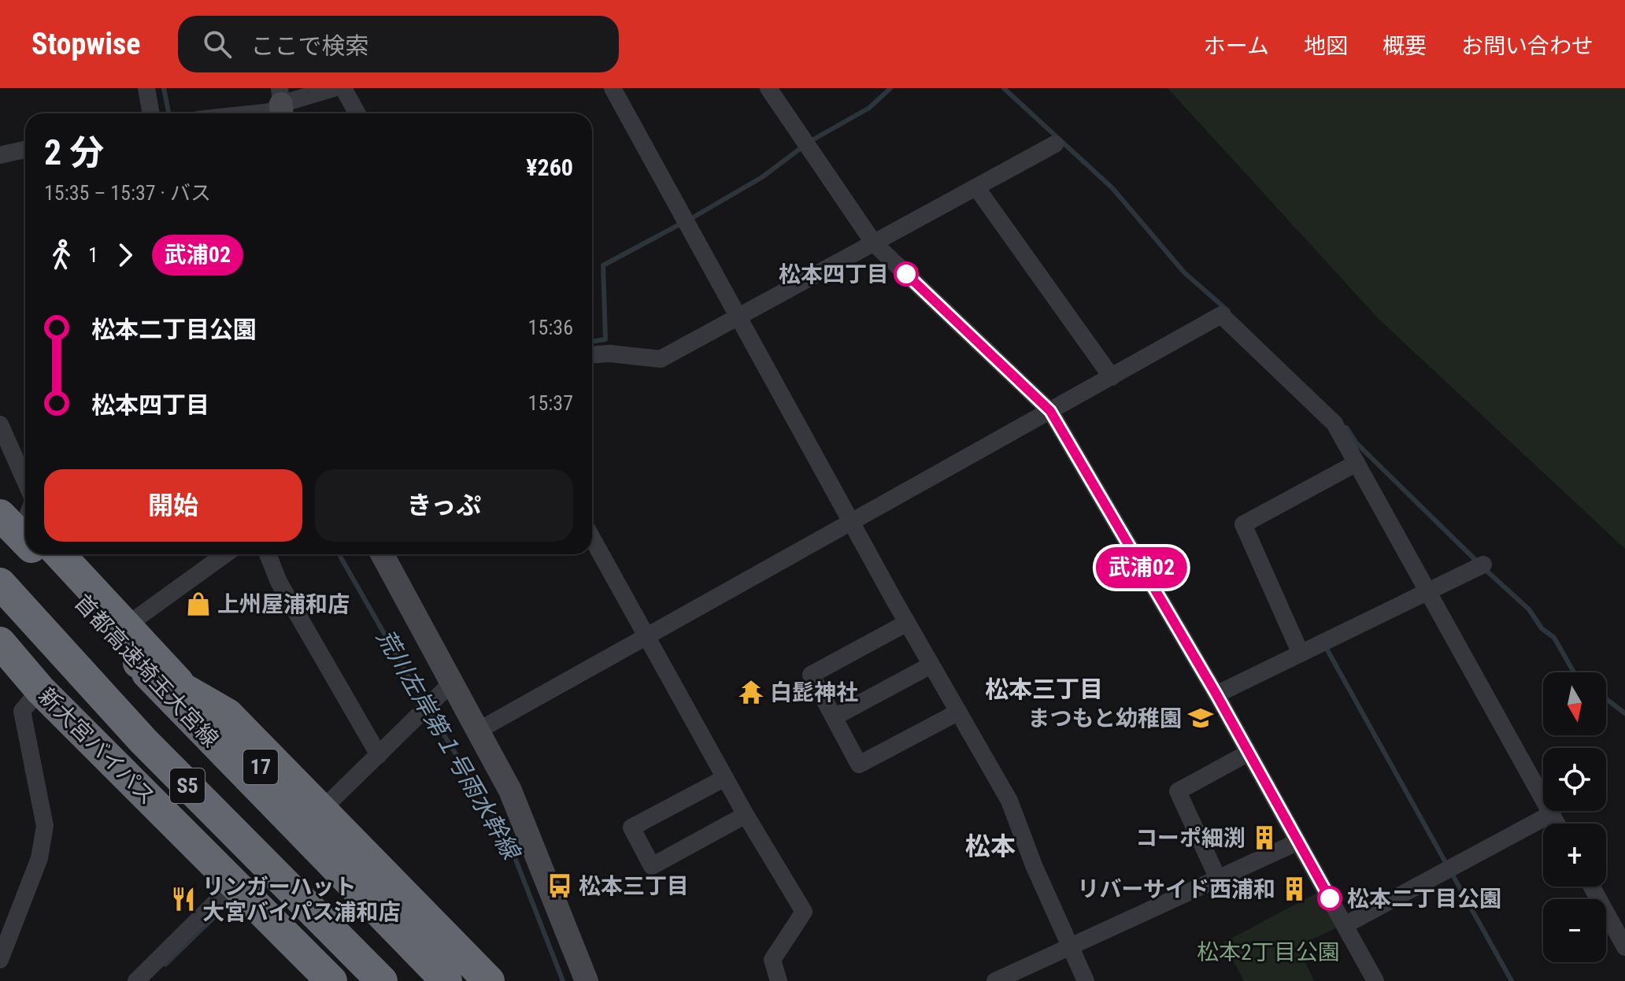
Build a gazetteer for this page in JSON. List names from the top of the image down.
{
  "streets": {
    "highway": [
      "首都高速埼玉大宮線",
      "新大宮バイパス",
      "17",
      "S5"
    ]
  },
  "crossings": [
    ["首都高速埼玉大宮線", "S5"]
  ],
  "districts": ["松本三丁目", "松本"],
  "water": ["荒川左岸第１号雨水幹線"],
  "parks": ["松本2丁目公園"],
  "places": {
    "other": ["松本四丁目", "松本二丁目公園"],
    "shop": ["上州屋浦和店"],
    "temple": ["白髭神社"],
    "school or university": ["まつもと幼稚園"],
    "building": ["コーポ細渕", "リバーサイド西浦和"],
    "bus stop": ["松本三丁目"],
    "restaurant": ["リンガーハット 大宮バイパス浦和店"]
  },
  "lines": ["bus line 武浦02"],
  "north": "bottom",
  "page": {
    "header": "Stopwise",
    "search": "ここで検索",
    "nav": [
      "ホーム",
      "地図",
      "概要",
      "お問い合わせ"
    ],
    "on_map": "武浦02",
    "heading": ["2 分", "15:35 – 15:37 · バス", "¥260"],
    "legs": ["1", "武浦02"],
    "list": [
      {
        "name": "松本二丁目公園",
        "value": "15:36"
      },
      {
        "name": "松本四丁目",
        "value": "15:37"
      }
    ],
    "buttons": ["開始", "きっぷ"],
    "map_buttons": ["+", "−"]
  }
}
